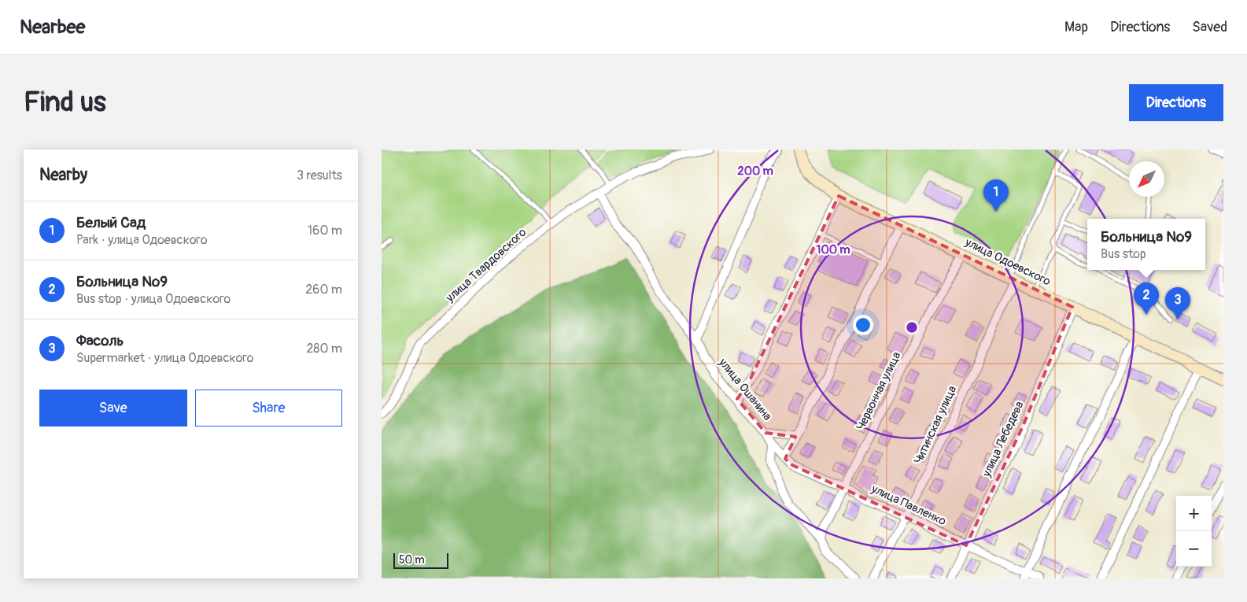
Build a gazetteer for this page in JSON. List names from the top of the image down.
{
  "streets": {
    "street": [
      "улица Одоевского",
      "улица Твардовского",
      "улица Ошанина",
      "Червонная улица",
      "Читинская улица",
      "улица Лебедева",
      "улица Павленко"
    ]
  },
  "crossings": [
    ["улица Одоевского", "Червонная улица"],
    ["улица Одоевского", "Читинская улица"],
    ["улица Одоевского", "улица Лебедева"],
    ["улица Твардовского", "улица Ошанина"],
    ["улица Ошанина", "Червонная улица"],
    ["улица Ошанина", "улица Павленко"],
    ["Червонная улица", "улица Павленко"],
    ["Читинская улица", "улица Павленко"],
    ["улица Лебедева", "улица Павленко"]
  ],
  "scale_bar": "50 m",
  "north": "bottom left",
  "page": {
    "header": "Nearbee",
    "nav": ["Map", "Directions", "Saved"],
    "buttons": [
      "Directions",
      ["Save", "Share"]
    ],
    "title": "Find us",
    "heading": ["Nearby", "3 results"],
    "pins": ["1", "2", "3"],
    "list": [
      {
        "mark": "1",
        "name": "Белый Сад",
        "note": "Park · улица Одоевского",
        "value": "160 m"
      },
      {
        "mark": "2",
        "name": "Больница №9",
        "note": "Bus stop · улица Одоевского",
        "value": "260 m"
      },
      {
        "mark": "3",
        "name": "Фасоль",
        "note": "Supermarket · улица Одоевского",
        "value": "280 m"
      }
    ],
    "popup": ["Больница №9", "Bus stop"],
    "map_buttons": ["+", "−"],
    "scale": "50 m"
  },
  "rings": ["200 m", "100 m"]
}
